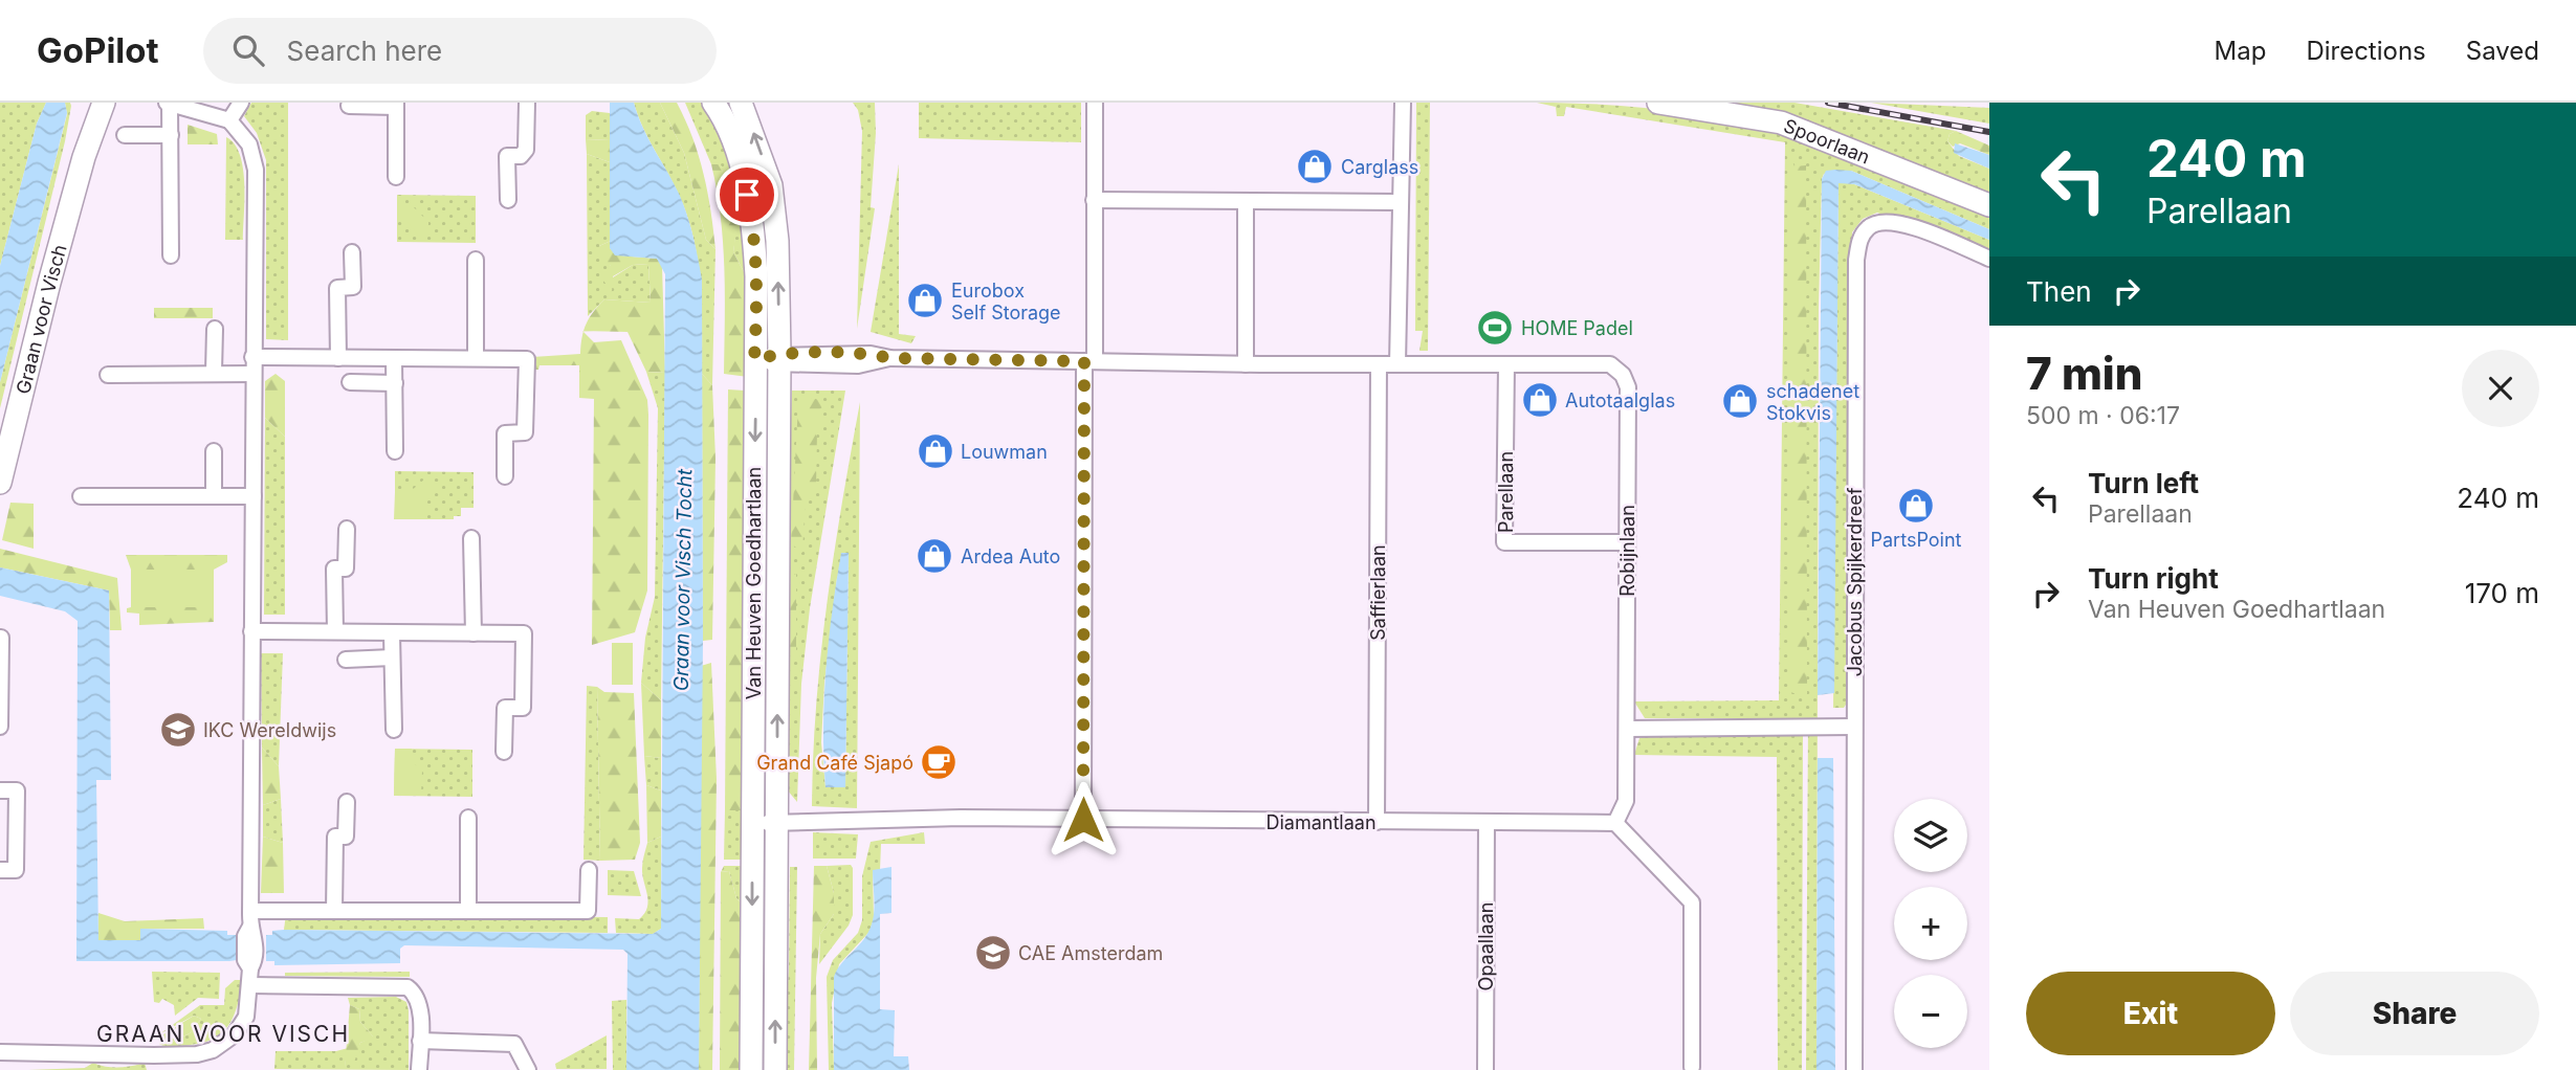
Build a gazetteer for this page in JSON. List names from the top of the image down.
{
  "streets": {
    "main road": ["Spoorlaan", "Graan voor Visch", "Van Heuven Goedhartlaan"],
    "street": [
      "Parellaan",
      "Robijnlaan",
      "Jacobus Spijkerdreef",
      "Saffierlaan",
      "Diamantlaan",
      "Opaallaan"
    ]
  },
  "crossings": [
    ["Parellaan", "Robijnlaan"],
    ["Robijnlaan", "Diamantlaan"],
    ["Van Heuven Goedhartlaan", "Diamantlaan"],
    ["Saffierlaan", "Diamantlaan"],
    ["Diamantlaan", "Opaallaan"]
  ],
  "districts": ["GRAAN VOOR VISCH"],
  "water": ["Graan voor Visch Tocht"],
  "places": {
    "shop": [
      "Carglass",
      "Eurobox Self Storage",
      "Autotaalglas",
      "schadenet Stokvis",
      "Louwman",
      "PartsPoint",
      "Ardea Auto"
    ],
    "sports": ["HOME Padel"],
    "school or university": ["IKC Wereldwijs", "CAE Amsterdam"],
    "cafe": ["Grand Café Sjapó"]
  },
  "page": {
    "header": "GoPilot",
    "search": "Search here",
    "nav": ["Map", "Directions", "Saved"],
    "turn": ["240 m", "Parellaan"],
    "then": "Then",
    "heading": ["7 min", "500 m · 06:17"],
    "list": [
      {
        "name": "Turn left",
        "note": "Parellaan",
        "value": "240 m"
      },
      {
        "name": "Turn right",
        "note": "Van Heuven Goedhartlaan",
        "value": "170 m"
      }
    ],
    "map_buttons": ["+", "−"],
    "buttons": ["Exit", "Share"]
  }
}
